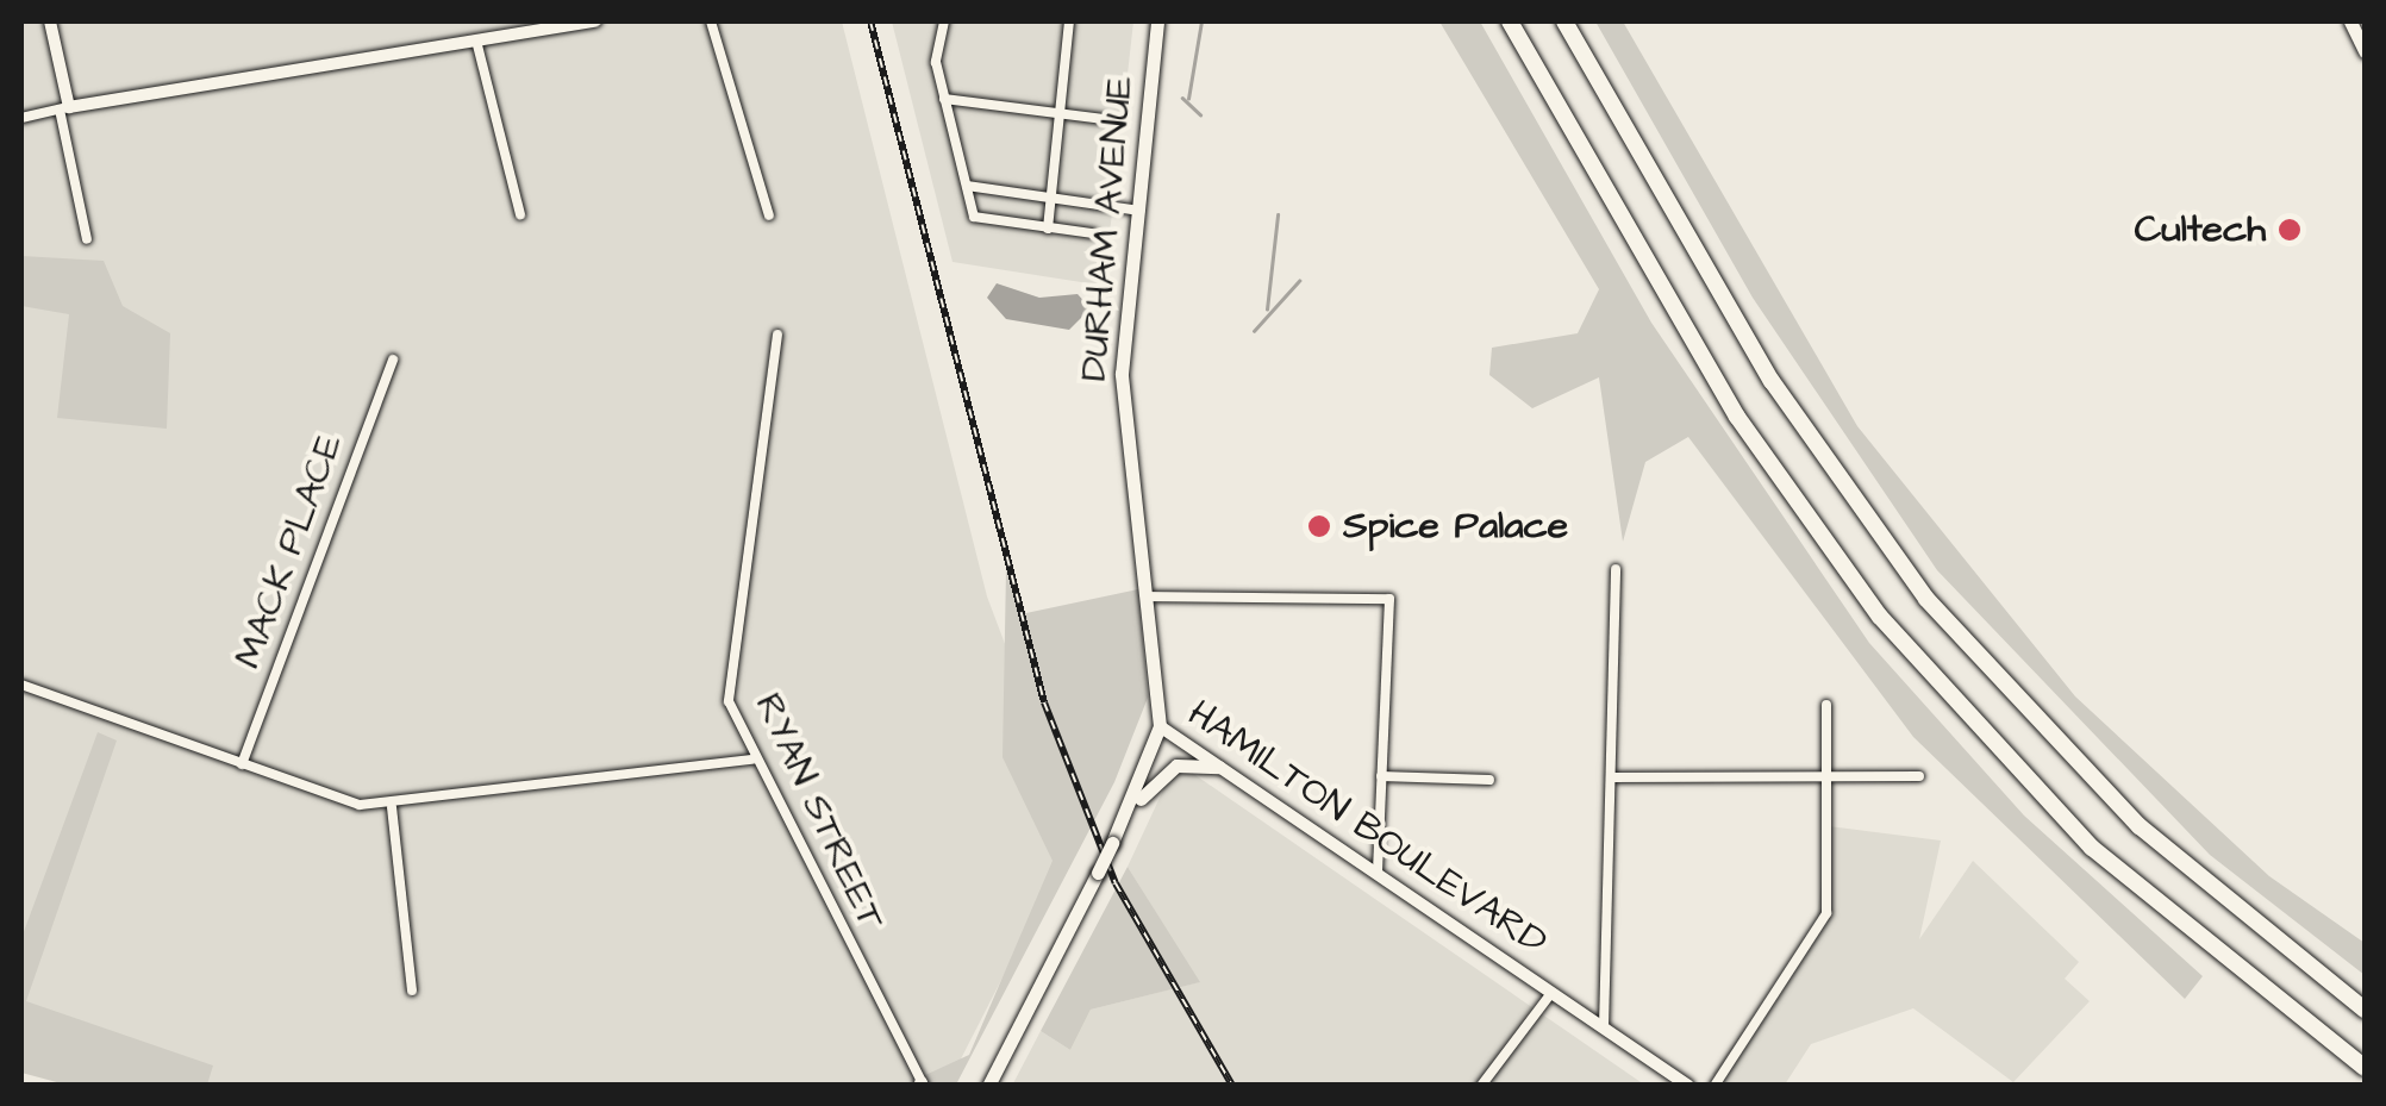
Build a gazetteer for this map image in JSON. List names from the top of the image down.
{
  "streets": {
    "main road": ["DURHAM AVENUE", "HAMILTON BOULEVARD"],
    "street": ["MACK PLACE", "RYAN STREET"]
  },
  "crossings": [
    ["DURHAM AVENUE", "HAMILTON BOULEVARD"]
  ],
  "places": ["Cultech", "Spice Palace"]
}
